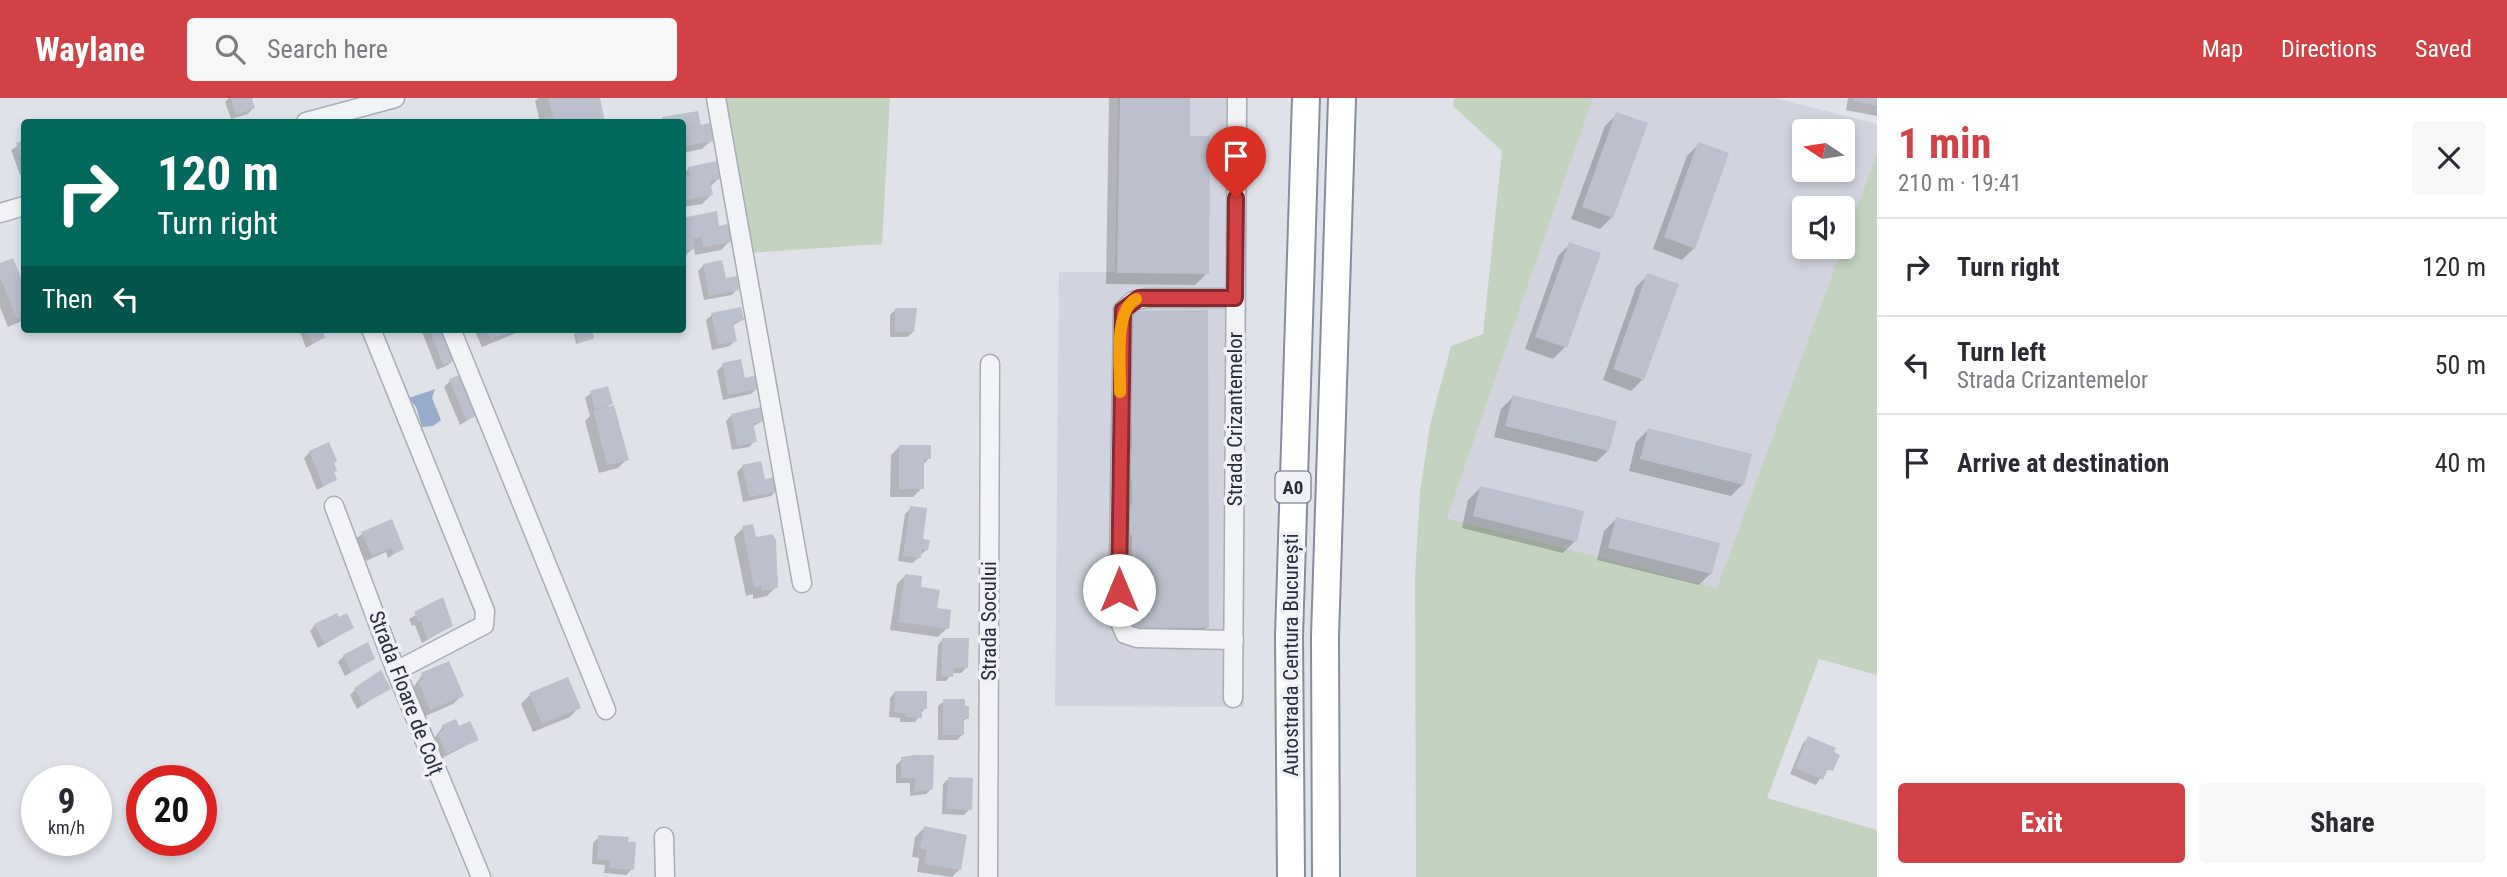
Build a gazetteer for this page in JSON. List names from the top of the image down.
{
  "streets": {
    "highway": ["A0", "Autostrada Centura București"],
    "street": ["Strada Crizantemelor", "Strada Socului", "Strada Floare de Colț"]
  },
  "north": "left",
  "page": {
    "header": "Waylane",
    "search": "Search here",
    "nav": ["Map", "Directions", "Saved"],
    "heading": ["1 min", "210 m · 19:41"],
    "turn": ["120 m", "Turn right"],
    "list": [
      {
        "name": "Turn right",
        "value": "120 m"
      },
      {
        "name": "Turn left",
        "note": "Strada Crizantemelor",
        "value": "50 m"
      },
      {
        "name": "Arrive at destination",
        "value": "40 m"
      }
    ],
    "then": "Then",
    "speed": "9 km/h",
    "limit": "20",
    "buttons": ["Exit", "Share"]
  }
}
